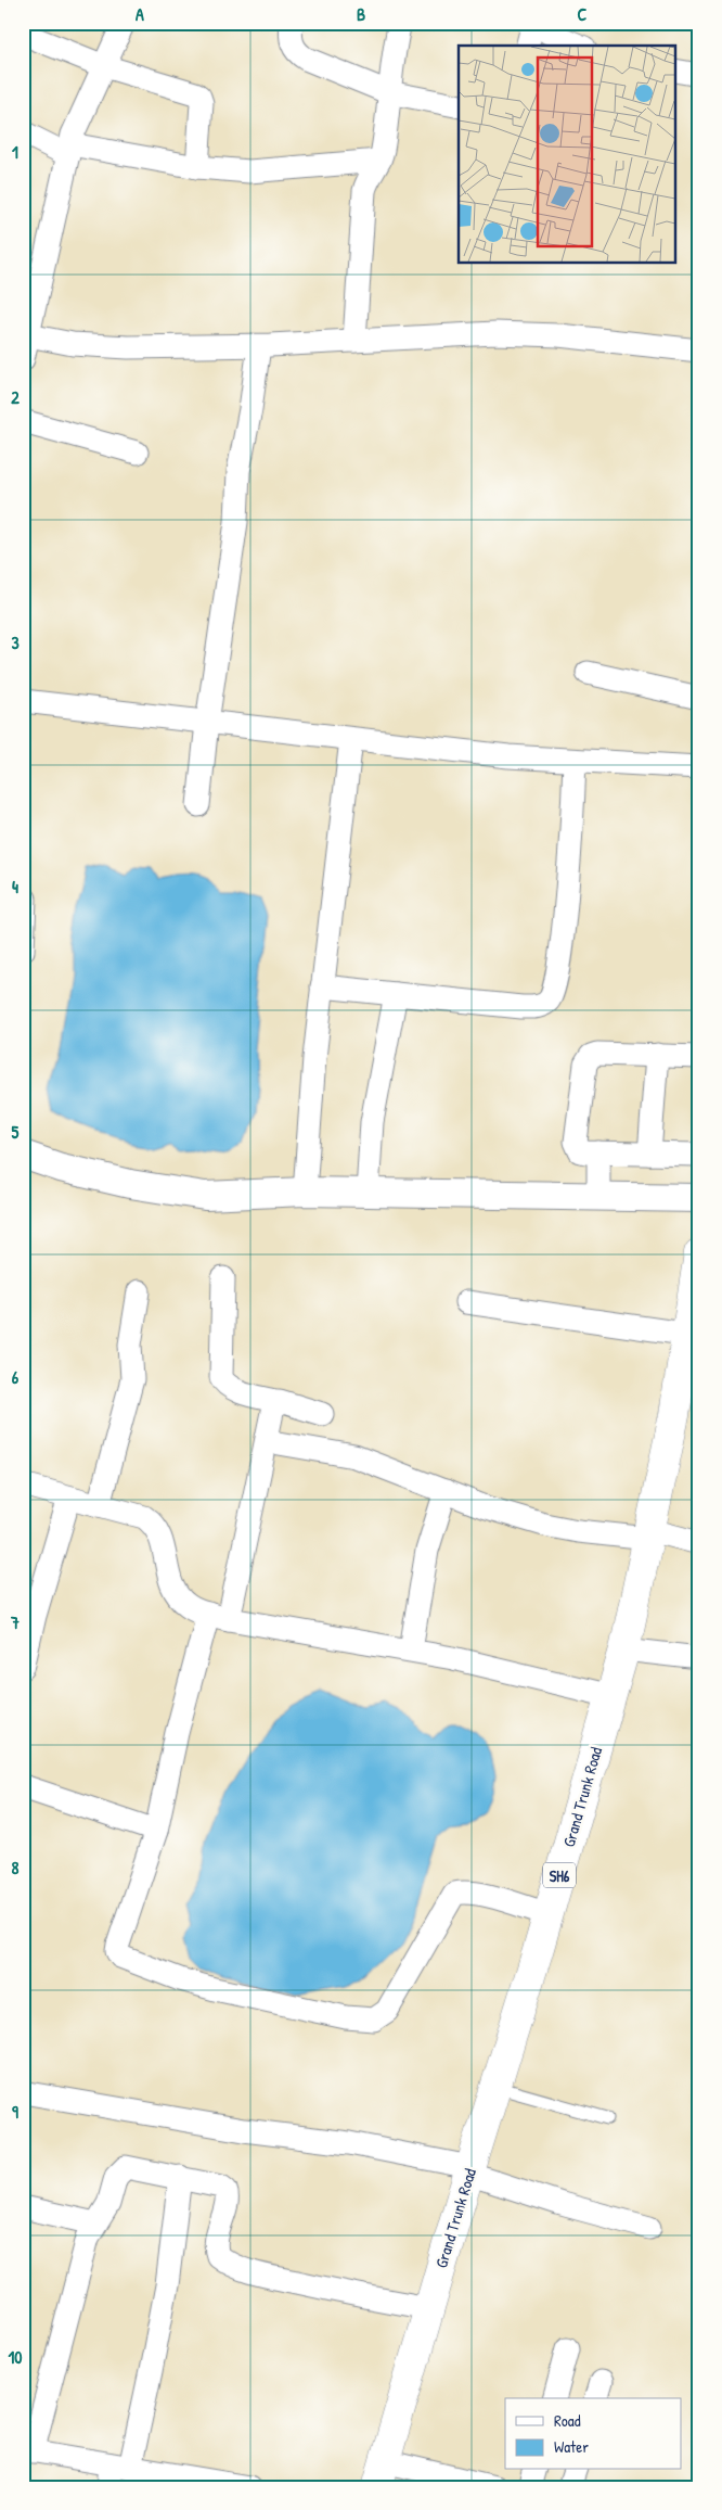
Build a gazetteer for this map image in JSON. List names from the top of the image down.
{
  "streets": {
    "main road": ["Grand Trunk Road", "SH6"]
  },
  "legend": ["Road", "Water"],
  "grid": {
    "columns": ["A", "B", "C"],
    "rows": [
      "1",
      "2",
      "3",
      "4",
      "5",
      "6",
      "7",
      "8",
      "9",
      "10"
    ]
  }
}
